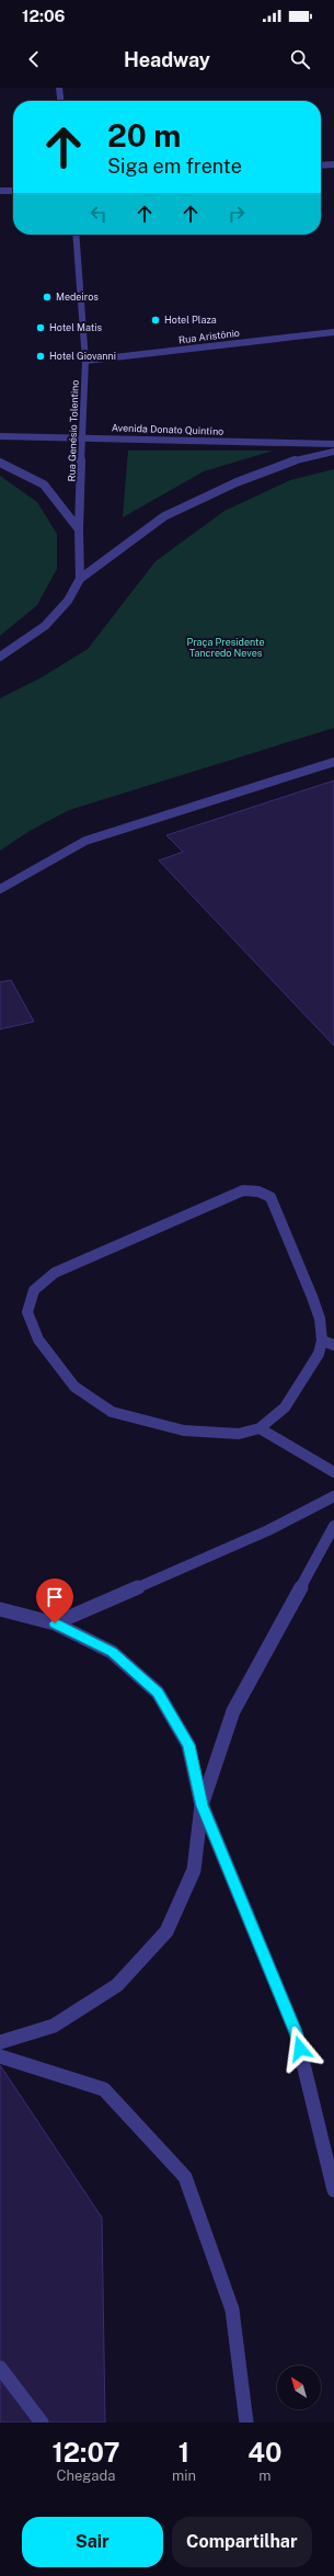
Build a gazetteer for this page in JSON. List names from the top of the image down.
{
  "streets": {
    "street": ["Rua Aristônio", "Avenida Donato Quintino", "Rua Genésio Tolentino"]
  },
  "crossings": [
    ["Rua Aristônio", "Rua Genésio Tolentino"],
    ["Avenida Donato Quintino", "Rua Genésio Tolentino"]
  ],
  "parks": ["Praça Presidente Tancredo Neves"],
  "places": [
    "Medeiros",
    "Hotel Plaza",
    "Hotel Matis",
    "Hotel Giovanni"
  ],
  "north": "top left",
  "page": {
    "status": "12:06",
    "header": "Headway",
    "turn": ["20 m", "Siga em frente"],
    "eta": [
      "12:07",
      "Chegada",
      "1",
      "min",
      "40",
      "m"
    ],
    "buttons": ["Sair", "Compartilhar"]
  }
}
